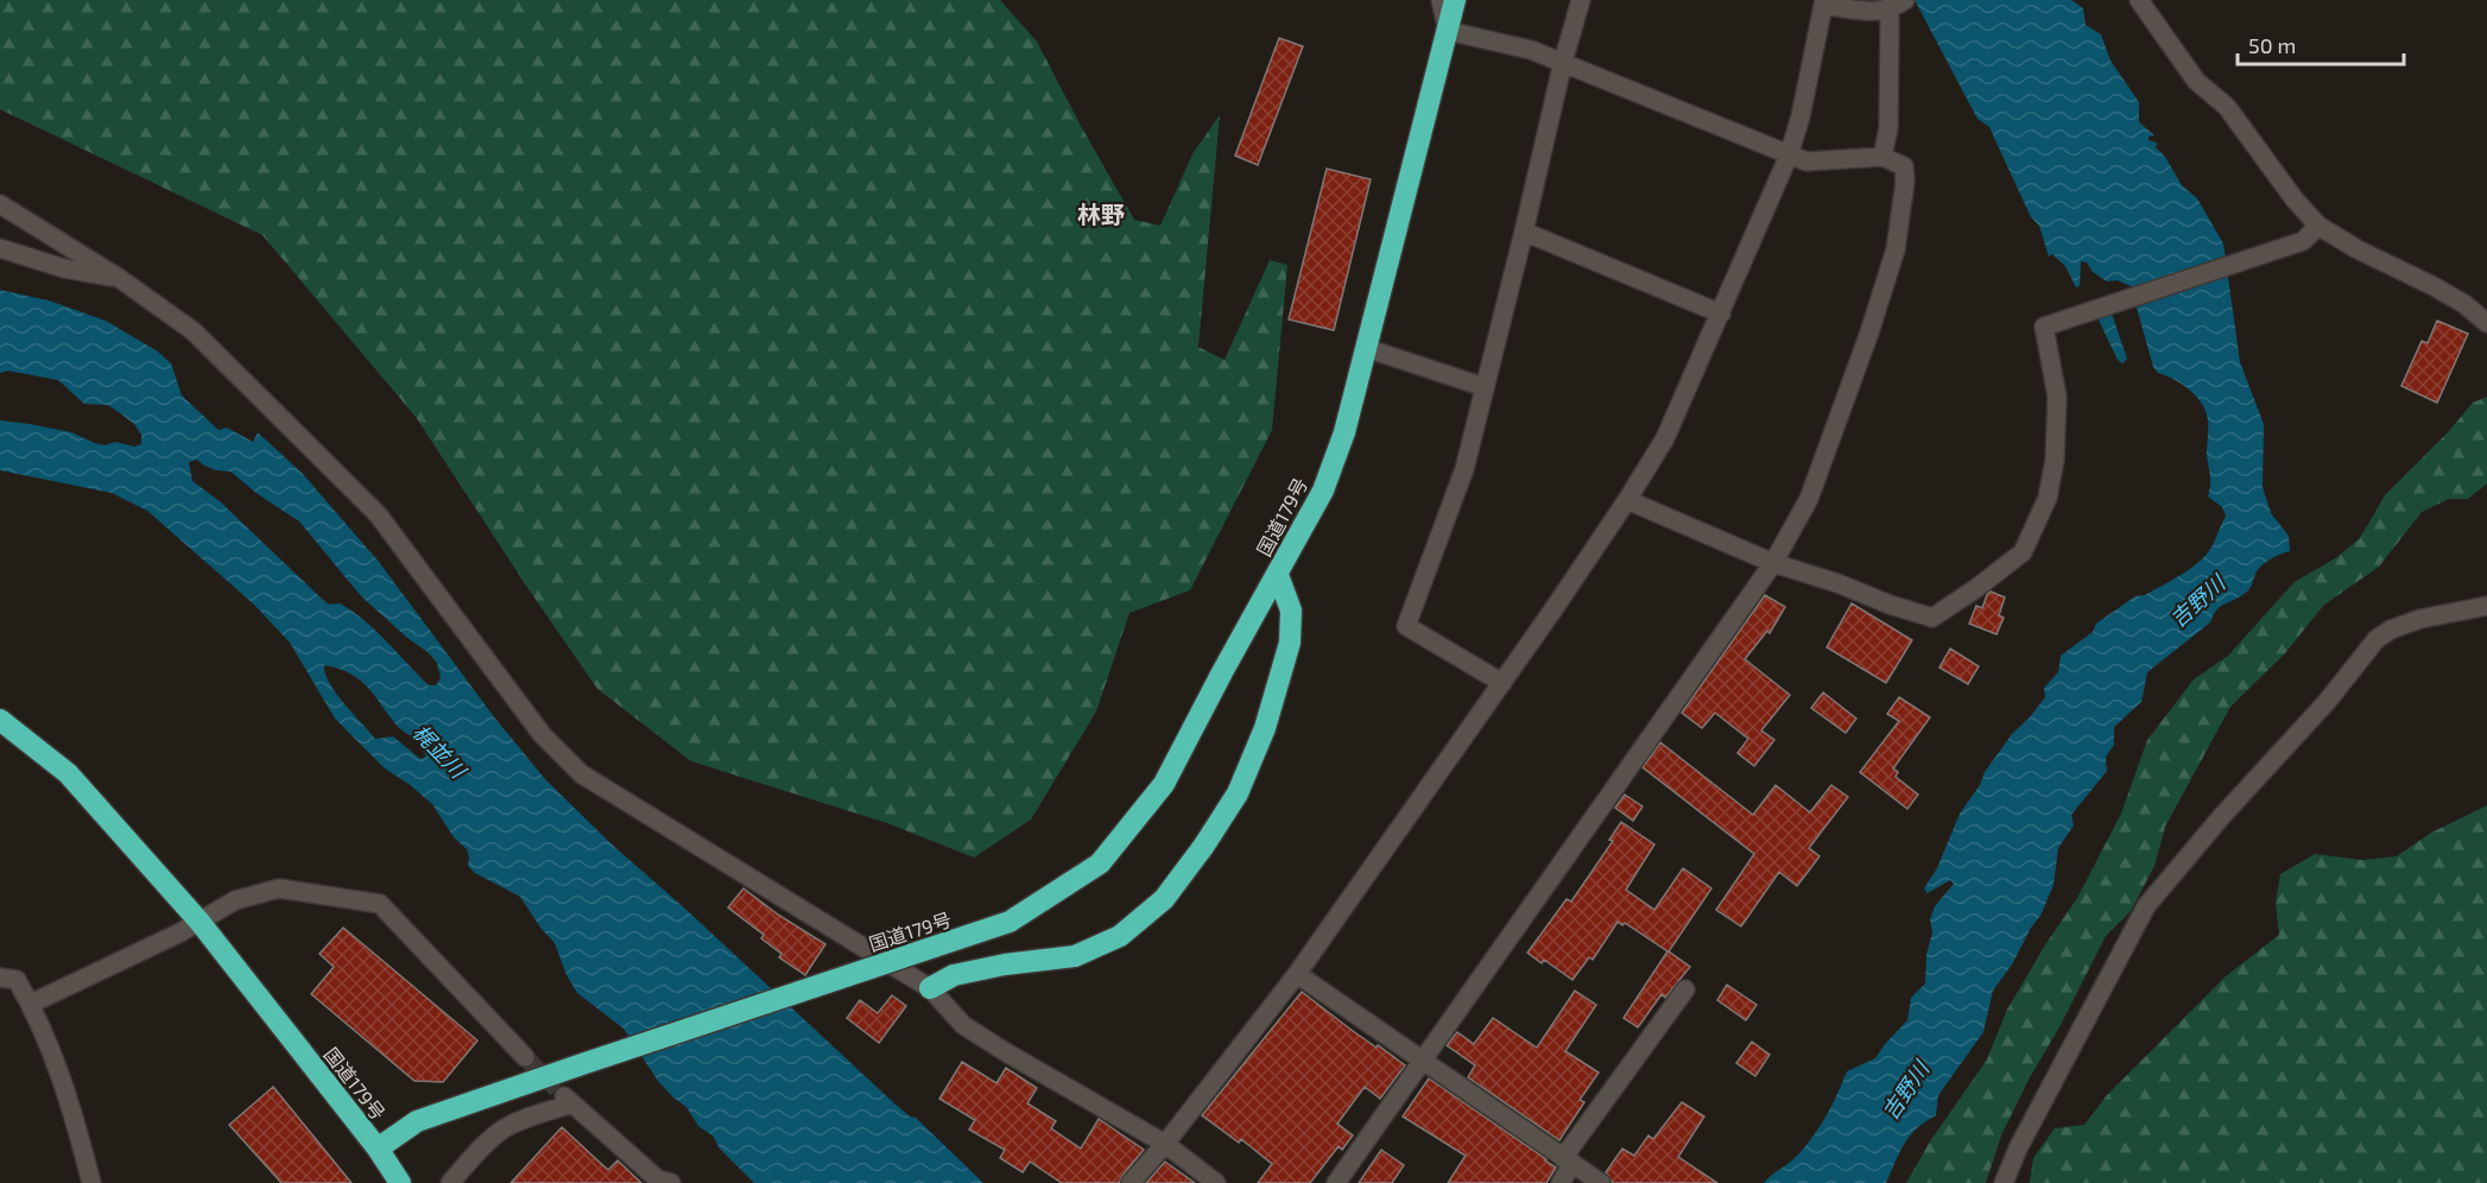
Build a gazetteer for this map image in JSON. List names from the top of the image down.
{
  "streets": {
    "highway": ["国道179号"]
  },
  "districts": ["林野"],
  "water": ["吉野川", "梶並川"],
  "scale_bar": "50 m"
}
